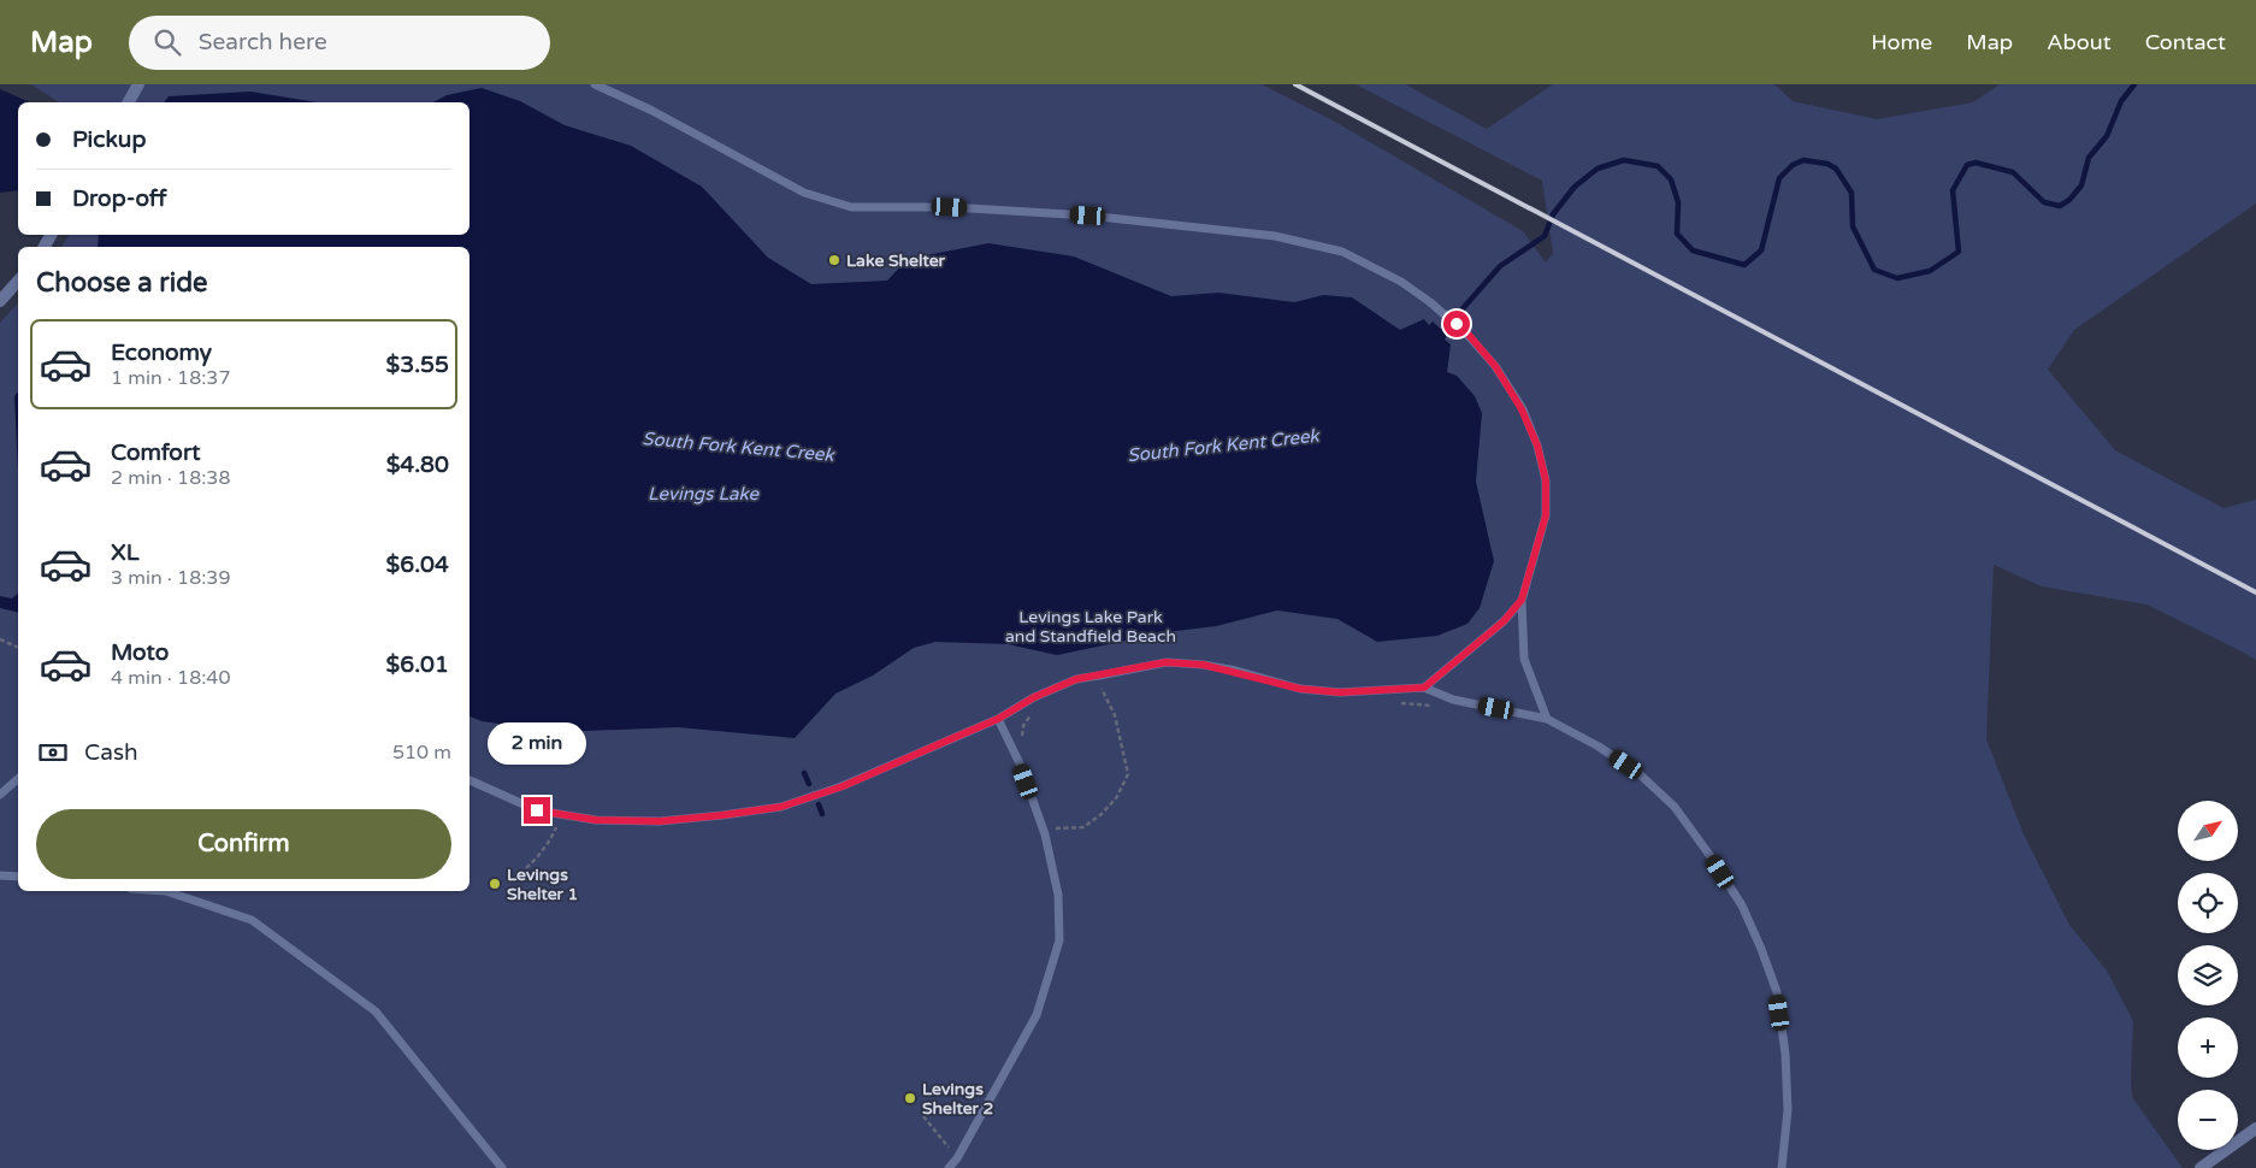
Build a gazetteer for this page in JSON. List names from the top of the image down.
{
  "water": ["South Fork Kent Creek", "Levings Lake"],
  "parks": ["Levings Lake Park and Standfield Beach"],
  "places": ["Lake Shelter", "Levings Shelter 1", "Levings Shelter 2"],
  "north": "top right",
  "page": {
    "header": "Map",
    "search": "Search here",
    "nav": [
      "Home",
      "Map",
      "About",
      "Contact"
    ],
    "banner": ["Pickup", "Drop-off"],
    "heading": "Choose a ride",
    "list": [
      {
        "name": "Economy",
        "note": "1 min · 18:37",
        "value": "$3.55"
      },
      {
        "name": "Comfort",
        "note": "2 min · 18:38",
        "value": "$4.80"
      },
      {
        "name": "XL",
        "note": "3 min · 18:39",
        "value": "$6.04"
      },
      {
        "name": "Moto",
        "note": "4 min · 18:40",
        "value": "$6.01"
      }
    ],
    "pay": ["Cash", "510 m"],
    "bubble": "2 min",
    "buttons": "Confirm",
    "map_buttons": ["+", "−"]
  }
}
